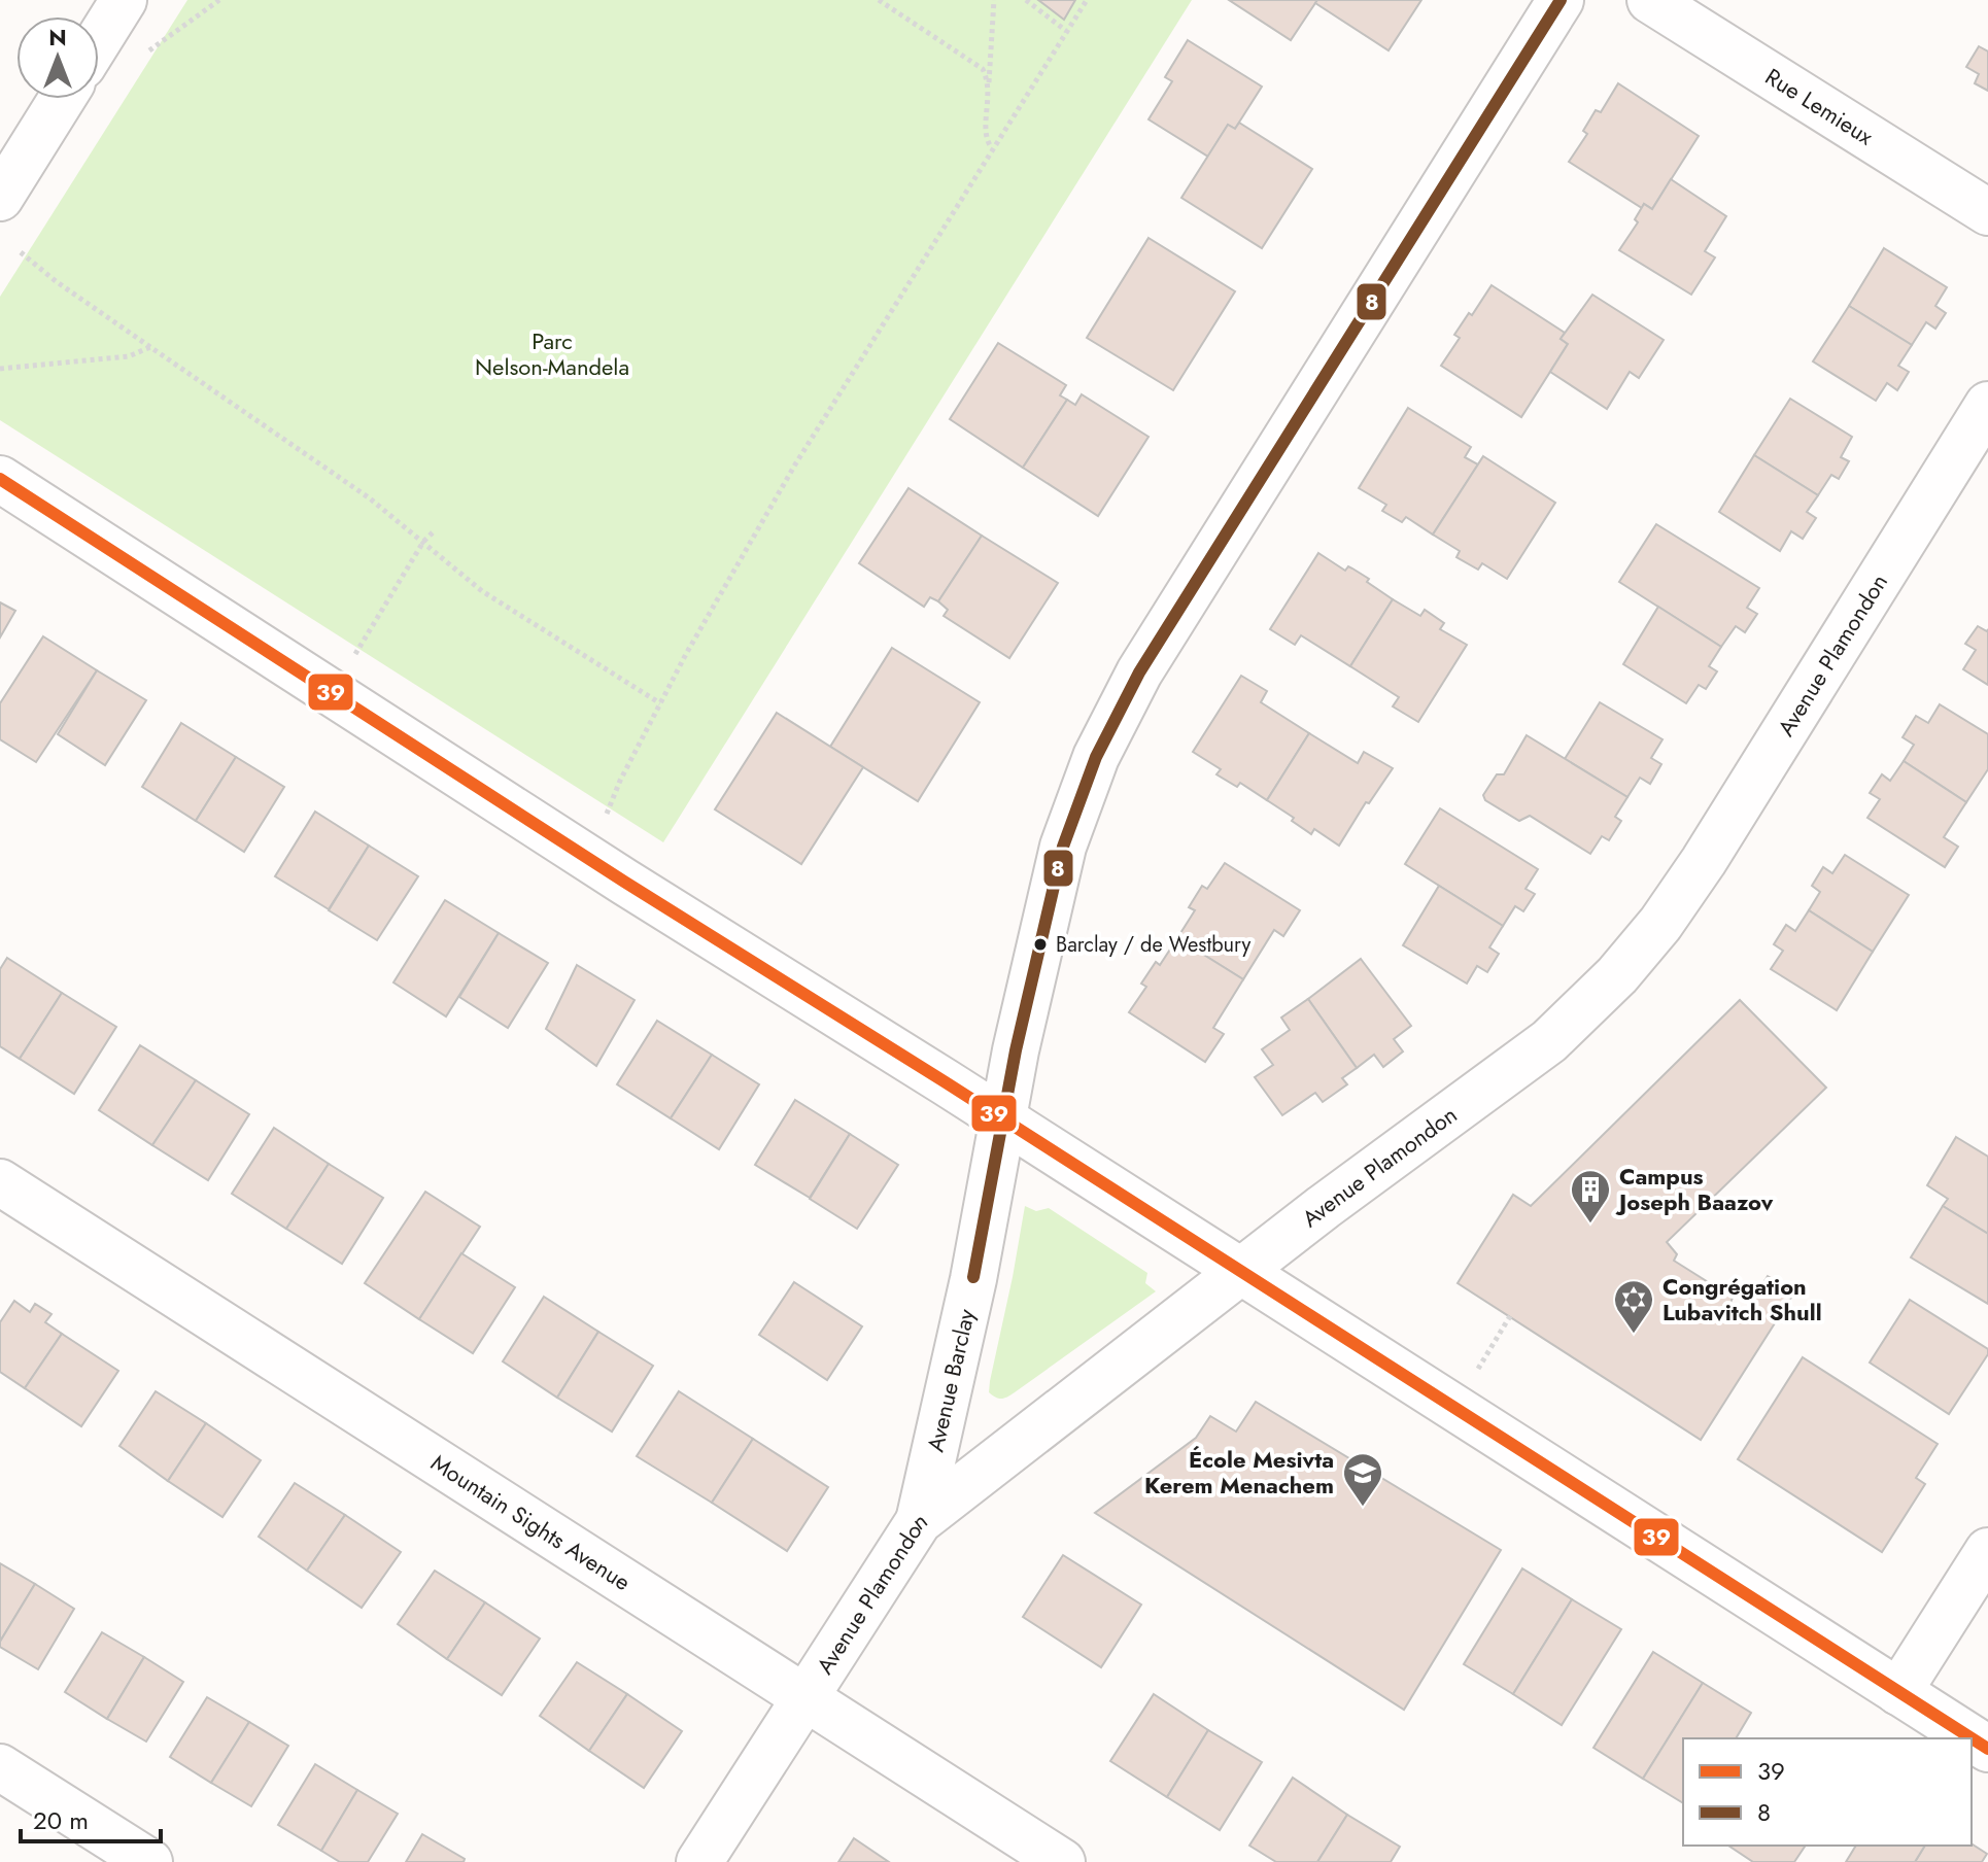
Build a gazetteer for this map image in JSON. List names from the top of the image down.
{
  "streets": {
    "street": [
      "Rue Lemieux",
      "Avenue Plamondon",
      "Avenue Barclay",
      "Mountain Sights Avenue"
    ]
  },
  "crossings": [
    ["Avenue Plamondon", "Avenue Barclay"],
    ["Avenue Plamondon", "Mountain Sights Avenue"]
  ],
  "parks": ["Parc Nelson-Mandela"],
  "places": {
    "other": ["Barclay / de Westbury"],
    "building": ["Campus Joseph Baazov"],
    "synagogue": ["Congrégation Lubavitch Shull"],
    "school or university": ["École Mesivta Kerem Menachem"]
  },
  "lines": ["transit line 8", "transit line 39"],
  "legend": ["39", "8"],
  "scale_bar": "20 m",
  "north": "top"
}
